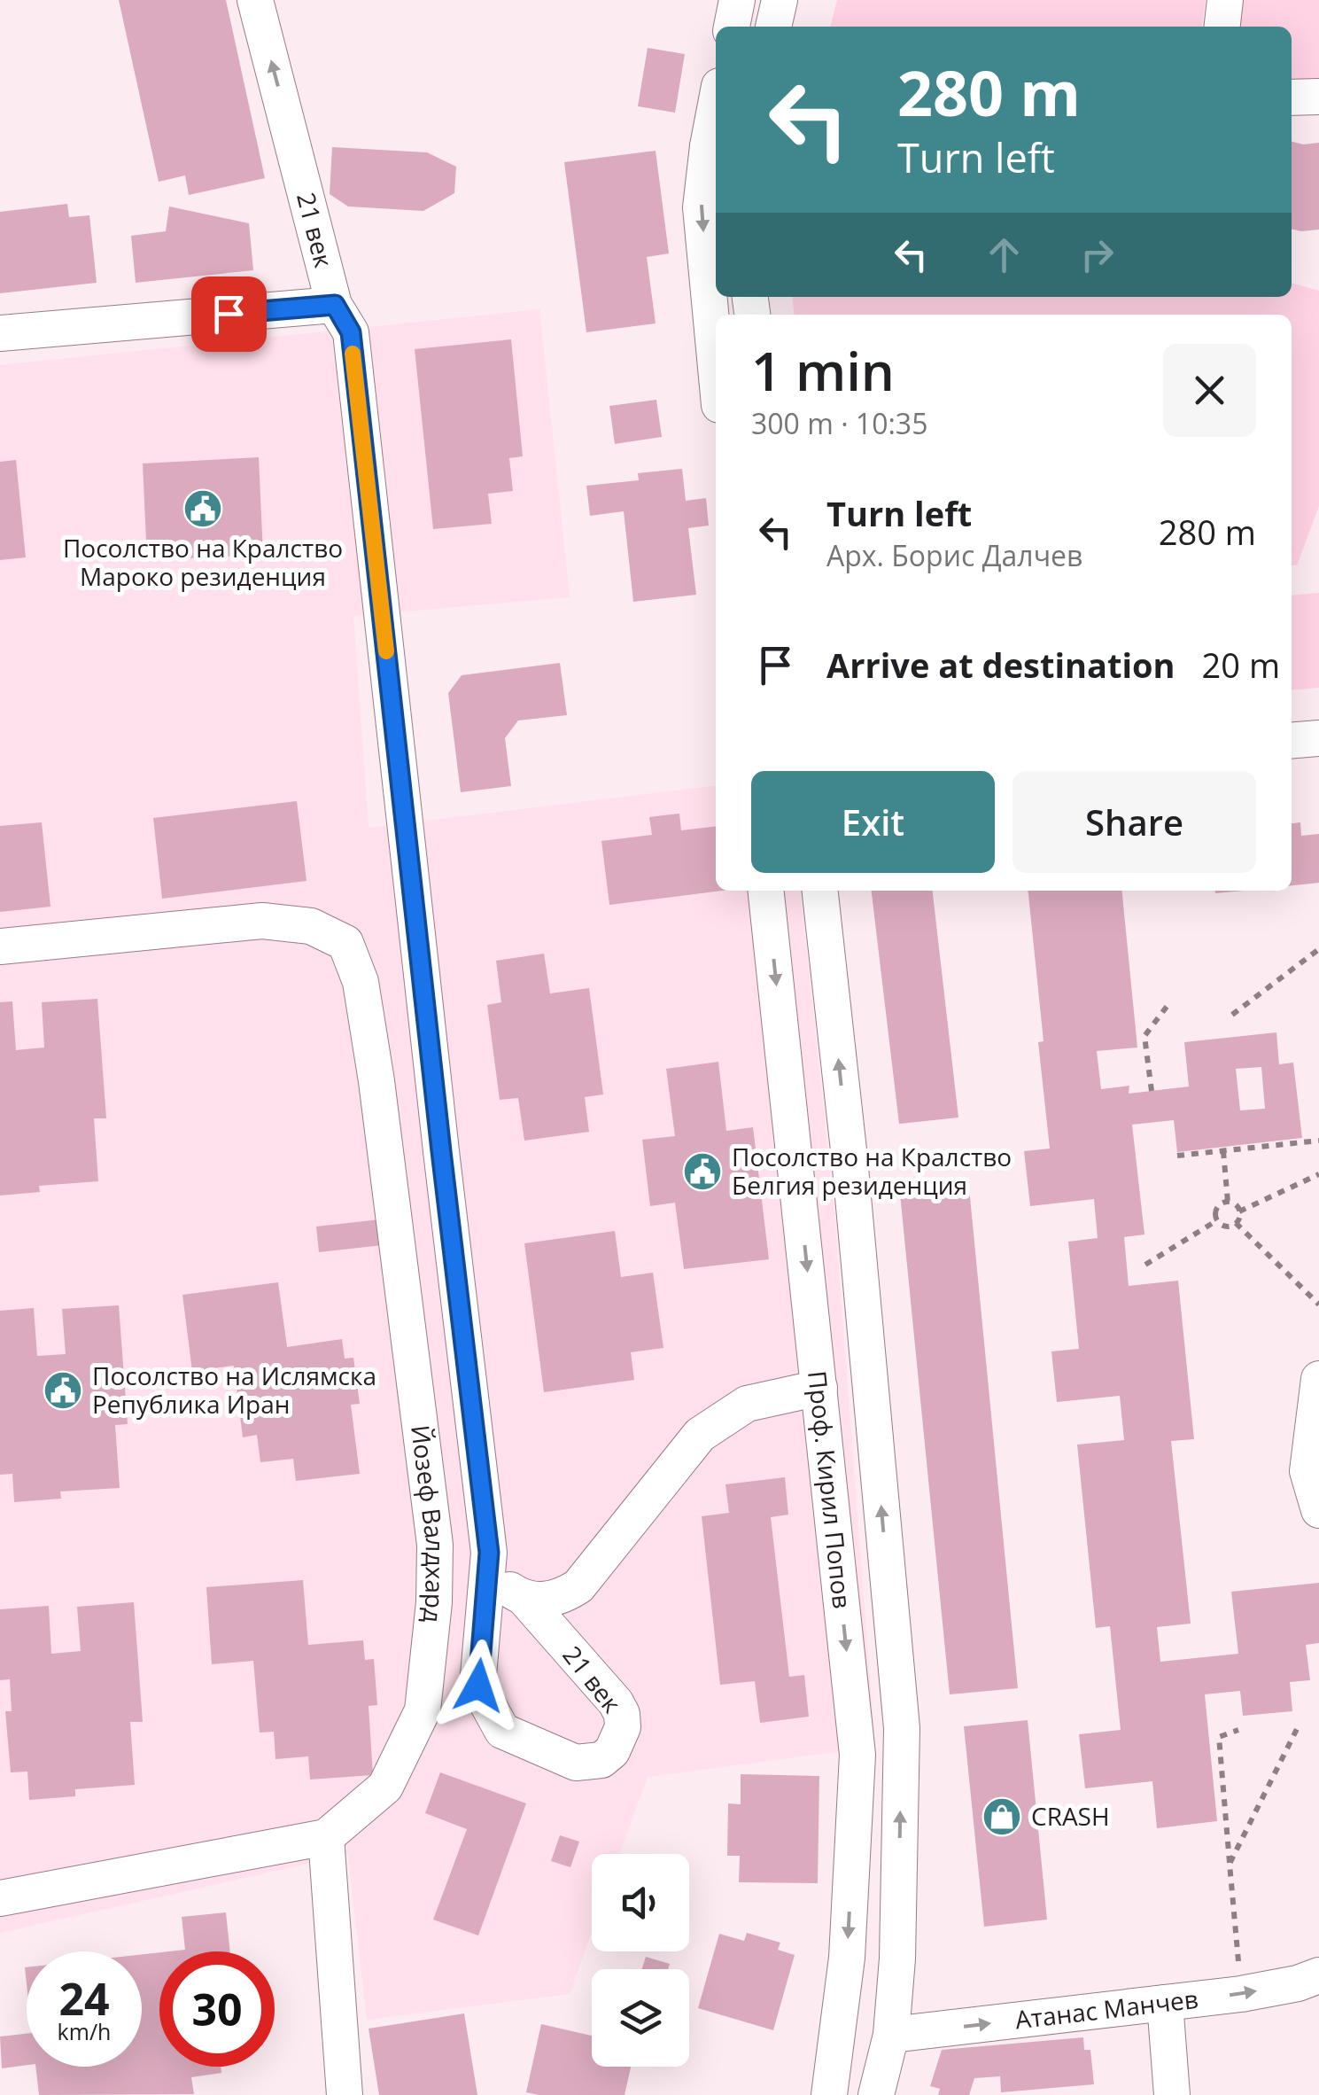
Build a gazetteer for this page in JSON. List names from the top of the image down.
{
  "streets": {
    "street": [
      "21 век",
      "Проф. Кирил Попов",
      "Йозеф Валдхард",
      "Атанас Манчев"
    ]
  },
  "crossings": [
    ["Проф. Кирил Попов", "Атанас Манчев"]
  ],
  "one_way": ["Атанас Манчев"],
  "places": {
    "public building": ["Посолство на Кралство Мароко резиденция", "Посолство на Кралство Белгия резиденция", "Посолство на Ислямска Република Иран"],
    "shop": ["CRASH"]
  },
  "page": {
    "turn": ["280 m", "Turn left"],
    "heading": ["1 min", "300 m · 10:35"],
    "list": [
      {
        "name": "Turn left",
        "note": "Арх. Борис Далчев",
        "value": "280 m"
      },
      {
        "name": "Arrive at destination",
        "value": "20 m"
      }
    ],
    "buttons": ["Exit", "Share"],
    "speed": "24 km/h",
    "limit": "30"
  }
}
